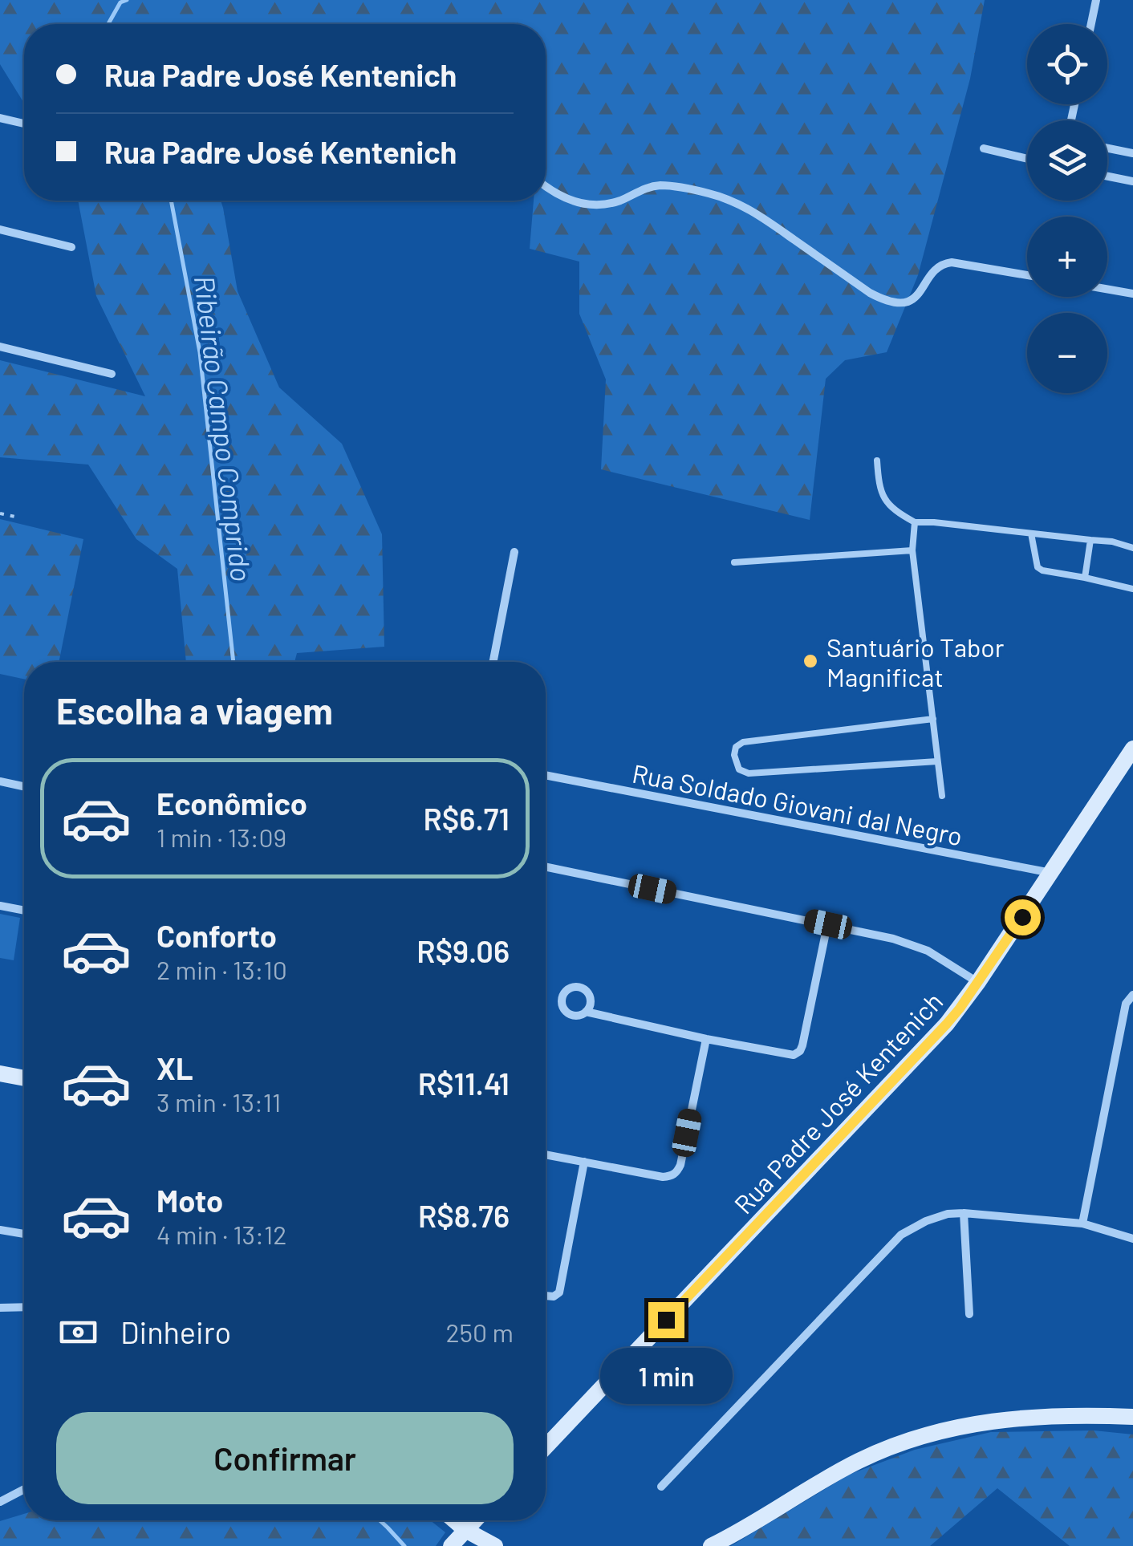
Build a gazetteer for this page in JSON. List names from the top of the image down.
{
  "streets": {
    "street": ["Rua Soldado Giovani dal Negro", "Rua Padre José Kentenich"]
  },
  "crossings": [
    ["Rua Soldado Giovani dal Negro", "Rua Padre José Kentenich"]
  ],
  "water": ["Ribeirão Campo Comprido"],
  "places": ["Santuário Tabor Magnificat"],
  "page": {
    "map_buttons": ["+", "−"],
    "banner": ["Rua Padre José Kentenich", "Rua Padre José Kentenich"],
    "heading": "Escolha a viagem",
    "list": [
      {
        "name": "Econômico",
        "note": "1 min · 13:09",
        "value": "R$6.71"
      },
      {
        "name": "Conforto",
        "note": "2 min · 13:10",
        "value": "R$9.06"
      },
      {
        "name": "XL",
        "note": "3 min · 13:11",
        "value": "R$11.41"
      },
      {
        "name": "Moto",
        "note": "4 min · 13:12",
        "value": "R$8.76"
      }
    ],
    "pay": ["Dinheiro", "250 m"],
    "bubble": "1 min",
    "buttons": "Confirmar"
  }
}
